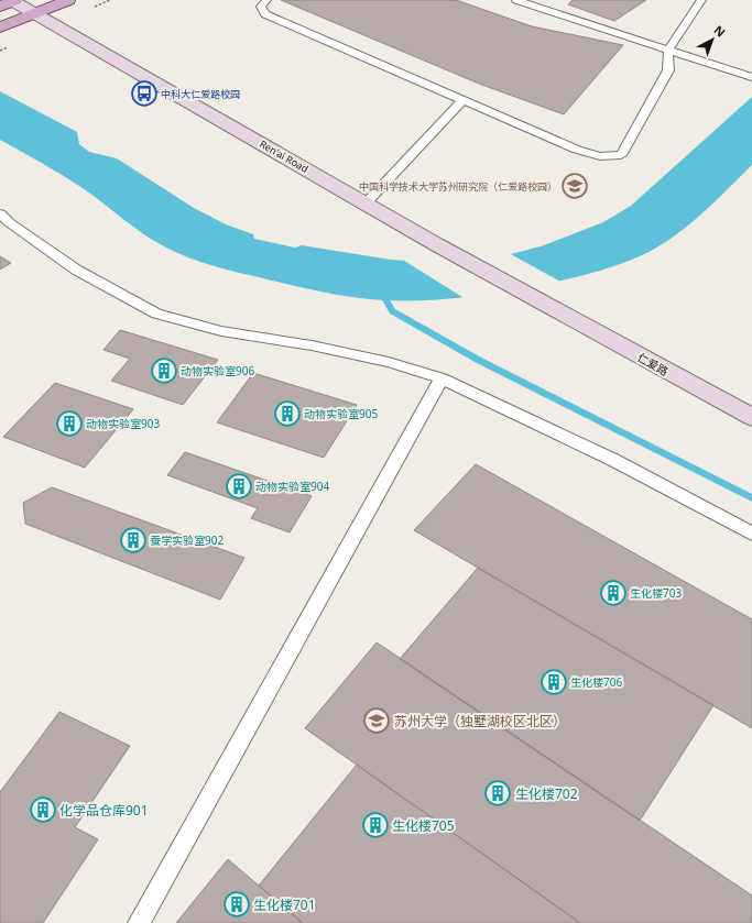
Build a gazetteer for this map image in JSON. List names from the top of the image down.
{
  "streets": {
    "main road": ["Ren'ai Road", "仁爱路"]
  },
  "crossings": [
    ["Ren'ai Road", "仁爱路"]
  ],
  "places": {
    "bus stop": ["中科大仁爱路校园"],
    "school or university": ["中国科学技术大学苏州研究院（仁爱路校园）", "苏州大学（独墅湖校区北区）"],
    "building": [
      "动物实验室906",
      "动物实验室905",
      "动物实验室903",
      "动物实验室904",
      "蚕学实验室902",
      "生化楼703",
      "生化楼706",
      "生化楼702",
      "化学品仓库901",
      "生化楼705",
      "生化楼701"
    ]
  },
  "north": "top right"
}
